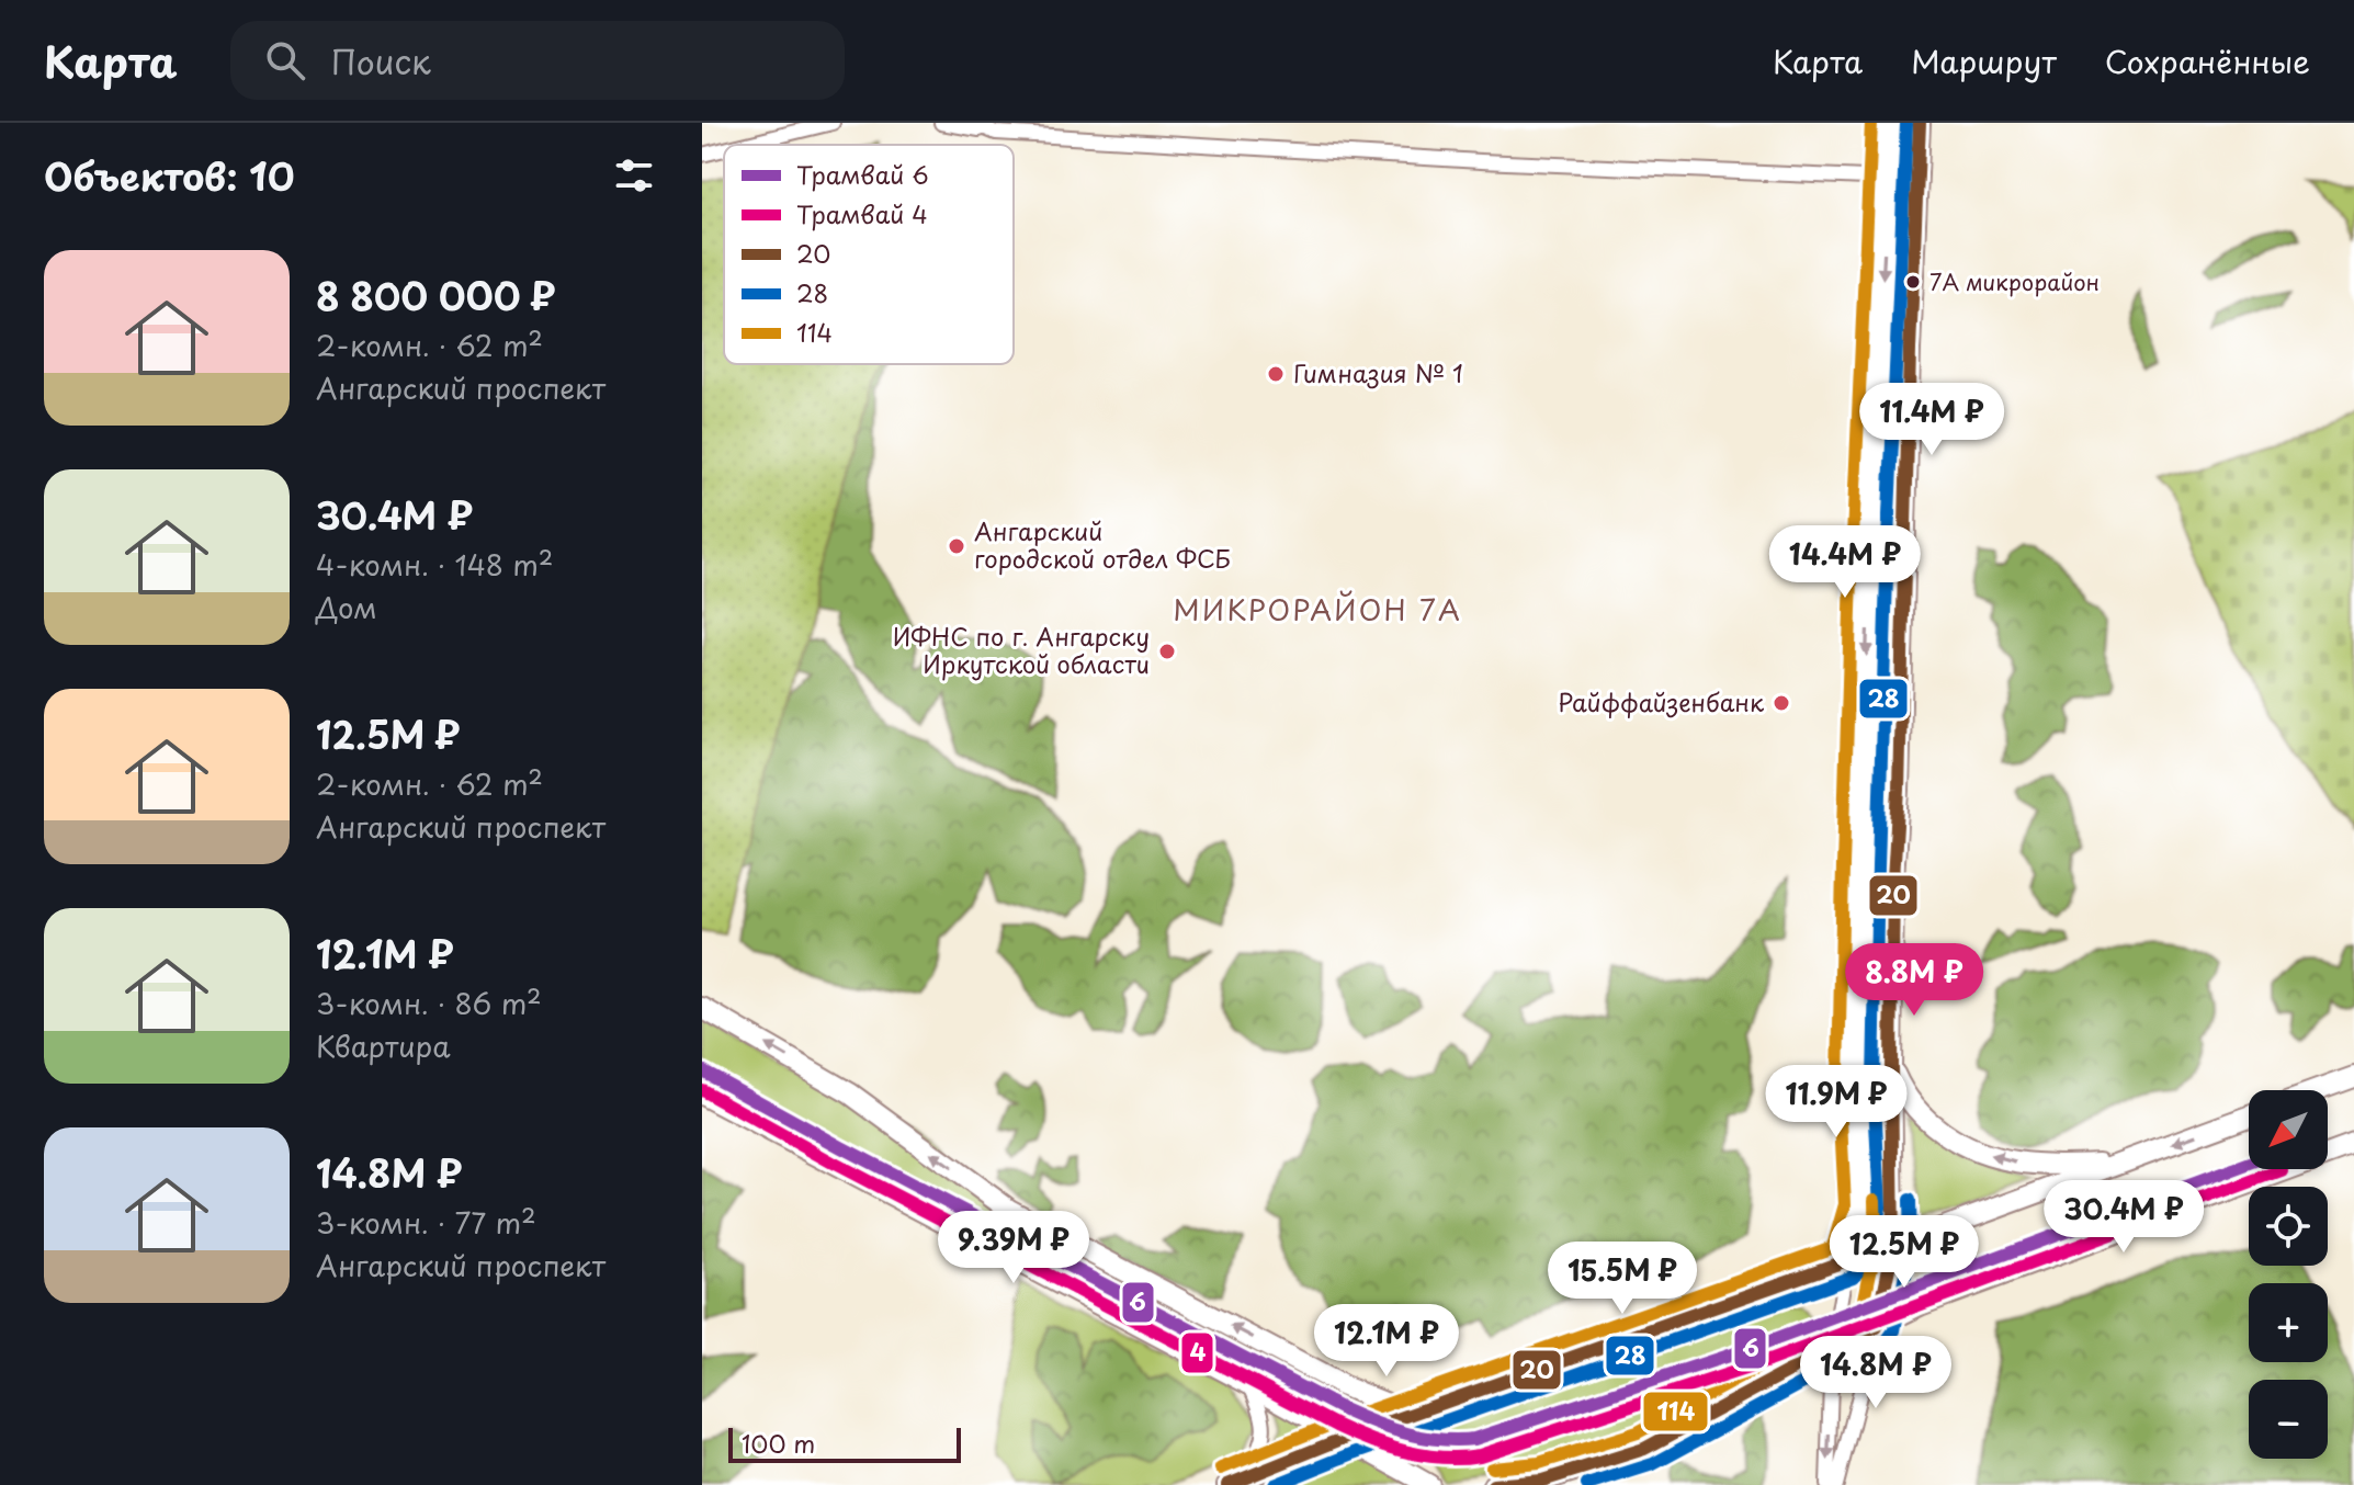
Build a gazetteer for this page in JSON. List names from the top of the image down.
{
  "districts": ["МИКРОРАЙОН 7А"],
  "places": [
    "7А микрорайон",
    "Гимназия № 1",
    "Ангарский городской отдел ФСБ",
    "ИФНС по г. Ангарску Иркутской области",
    "Райффайзенбанк"
  ],
  "lines": [
    "transit line 20",
    "transit line 114",
    "transit line 28",
    "tram line 6",
    "tram line 4"
  ],
  "legend": [
    "Трамвай 6",
    "Трамвай 4",
    "20",
    "28",
    "114"
  ],
  "scale_bar": "100 m",
  "north": "bottom left",
  "page": {
    "header": "Карта",
    "search": "Поиск",
    "nav": ["Карта", "Маршрут", "Сохранённые"],
    "heading": "Объектов: 10",
    "list": [
      {
        "name": "8 800 000 ₽",
        "note": "2-комн. · 62 m² · Ангарский проспект"
      },
      {
        "name": "30.4M ₽",
        "note": "4-комн. · 148 m² · Дом"
      },
      {
        "name": "12.5M ₽",
        "note": "2-комн. · 62 m² · Ангарский проспект"
      },
      {
        "name": "12.1M ₽",
        "note": "3-комн. · 86 m² · Квартира"
      },
      {
        "name": "14.8M ₽",
        "note": "3-комн. · 77 m² · Ангарский проспект"
      }
    ],
    "price": [
      "11.4M ₽",
      "14.4M ₽",
      "8.8M ₽",
      "11.9M ₽",
      "30.4M ₽",
      "9.39M ₽",
      "12.5M ₽",
      "15.5M ₽",
      "12.1M ₽",
      "14.8M ₽"
    ],
    "map_buttons": ["+", "−"],
    "scale": "100 m"
  }
}
